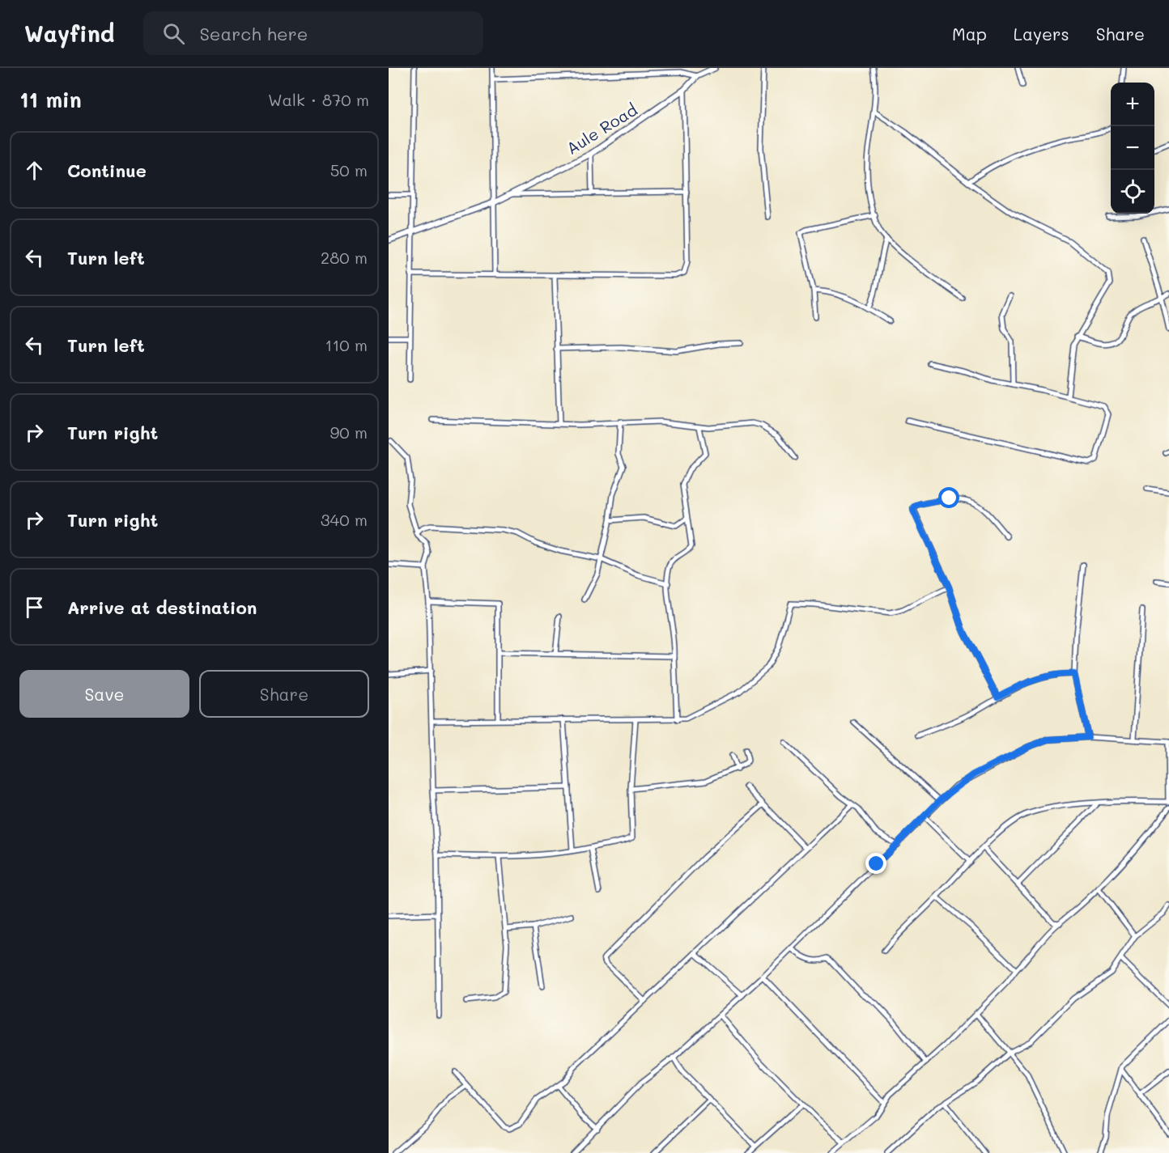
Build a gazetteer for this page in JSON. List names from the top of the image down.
{
  "streets": {
    "street": ["Aule Road"]
  },
  "page": {
    "header": "Wayfind",
    "search": "Search here",
    "nav": ["Map", "Layers", "Share"],
    "heading": ["11 min", "Walk · 870 m"],
    "map_buttons": ["+", "−"],
    "list": [
      ["Continue", "50 m"],
      ["Turn left", "280 m"],
      ["Turn left", "110 m"],
      ["Turn right", "90 m"],
      ["Turn right", "340 m"],
      "Arrive at destination"
    ],
    "buttons": ["Save", "Share"]
  }
}
